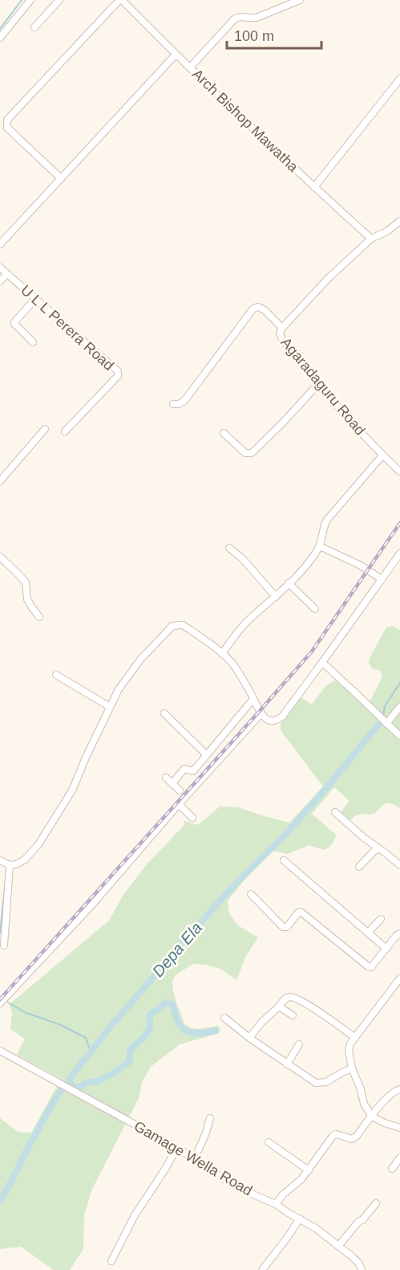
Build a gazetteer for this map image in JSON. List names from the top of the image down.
{
  "streets": {
    "street": [
      "Arch Bishop Mawatha",
      "U L L Perera Road",
      "Agaradaguru Road",
      "Gamage Wella Road"
    ]
  },
  "crossings": [
    ["Arch Bishop Mawatha", "Agaradaguru Road"]
  ],
  "water": ["Depa Ela"],
  "scale_bar": "100 m"
}
